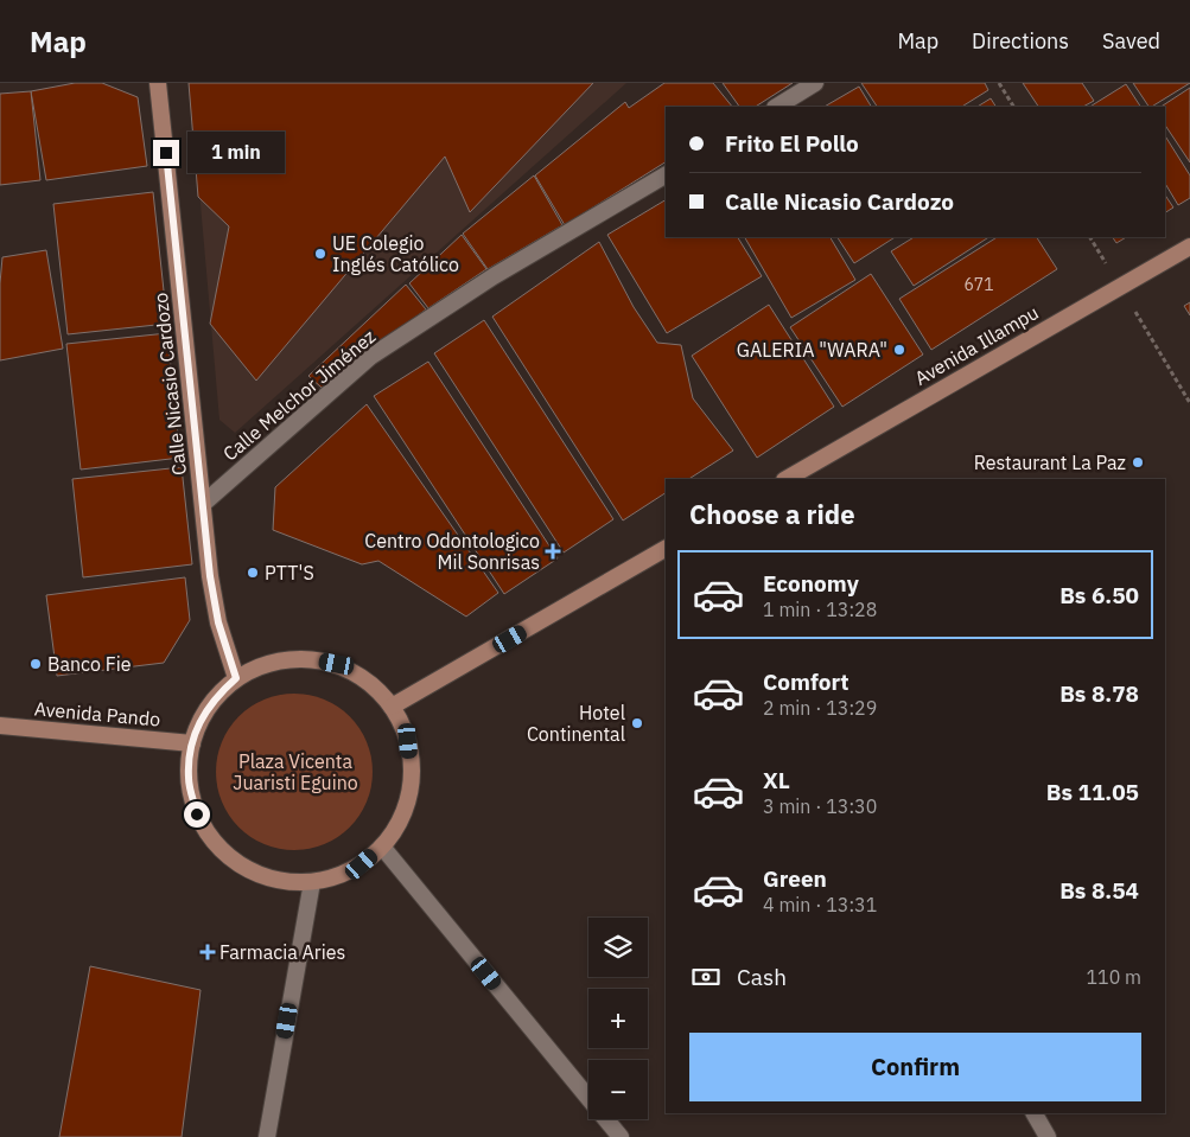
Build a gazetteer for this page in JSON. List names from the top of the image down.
{
  "streets": {
    "main road": ["Avenida Illampu", "Calle Nicasio Cardozo", "Avenida Pando"],
    "street": ["Calle Melchor Jiménez"]
  },
  "crossings": [
    ["Calle Nicasio Cardozo", "Calle Melchor Jiménez"]
  ],
  "parks": ["Plaza Vicenta Juaristi Eguino"],
  "places": {
    "other": [
      "UE Colegio Inglés Católico",
      "GALERIA \"WARA\"",
      "Restaurant La Paz",
      "PTT'S",
      "Banco Fie",
      "Hotel Continental"
    ],
    "health": ["Centro Odontologico Mil Sonrisas", "Farmacia Aries"]
  },
  "house_numbers": ["671"],
  "page": {
    "header": "Map",
    "nav": ["Map", "Directions", "Saved"],
    "banner": ["Frito El Pollo", "Calle Nicasio Cardozo"],
    "bubble": "1 min",
    "heading": "Choose a ride",
    "list": [
      {
        "name": "Economy",
        "note": "1 min · 13:28",
        "value": "Bs 6.50"
      },
      {
        "name": "Comfort",
        "note": "2 min · 13:29",
        "value": "Bs 8.78"
      },
      {
        "name": "XL",
        "note": "3 min · 13:30",
        "value": "Bs 11.05"
      },
      {
        "name": "Green",
        "note": "4 min · 13:31",
        "value": "Bs 8.54"
      }
    ],
    "map_buttons": ["+", "−"],
    "pay": ["Cash", "110 m"],
    "buttons": "Confirm"
  }
}
